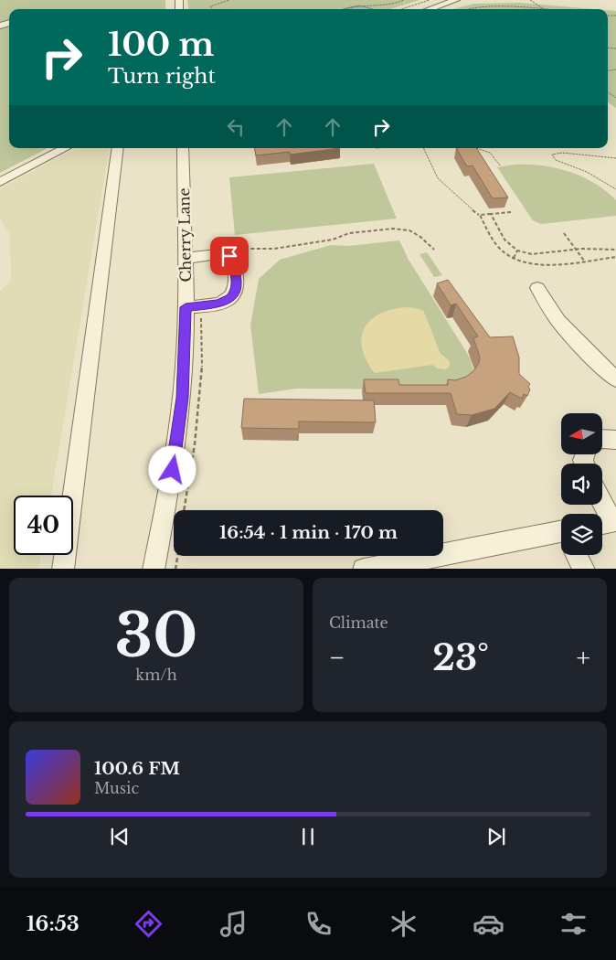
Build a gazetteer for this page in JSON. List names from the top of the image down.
{
  "streets": {
    "street": ["Cherry Lane"]
  },
  "north": "left",
  "page": {
    "turn": ["100 m", "Turn right"],
    "limit": "40",
    "trip": "16:54 · 1 min · 170 m",
    "tile": [
      ["30", "km/h"],
      "Climate"
    ],
    "heat": ["−", "23°", "+"],
    "song": ["100.6 FM", "Music"],
    "tabs": "16:53"
  }
}
